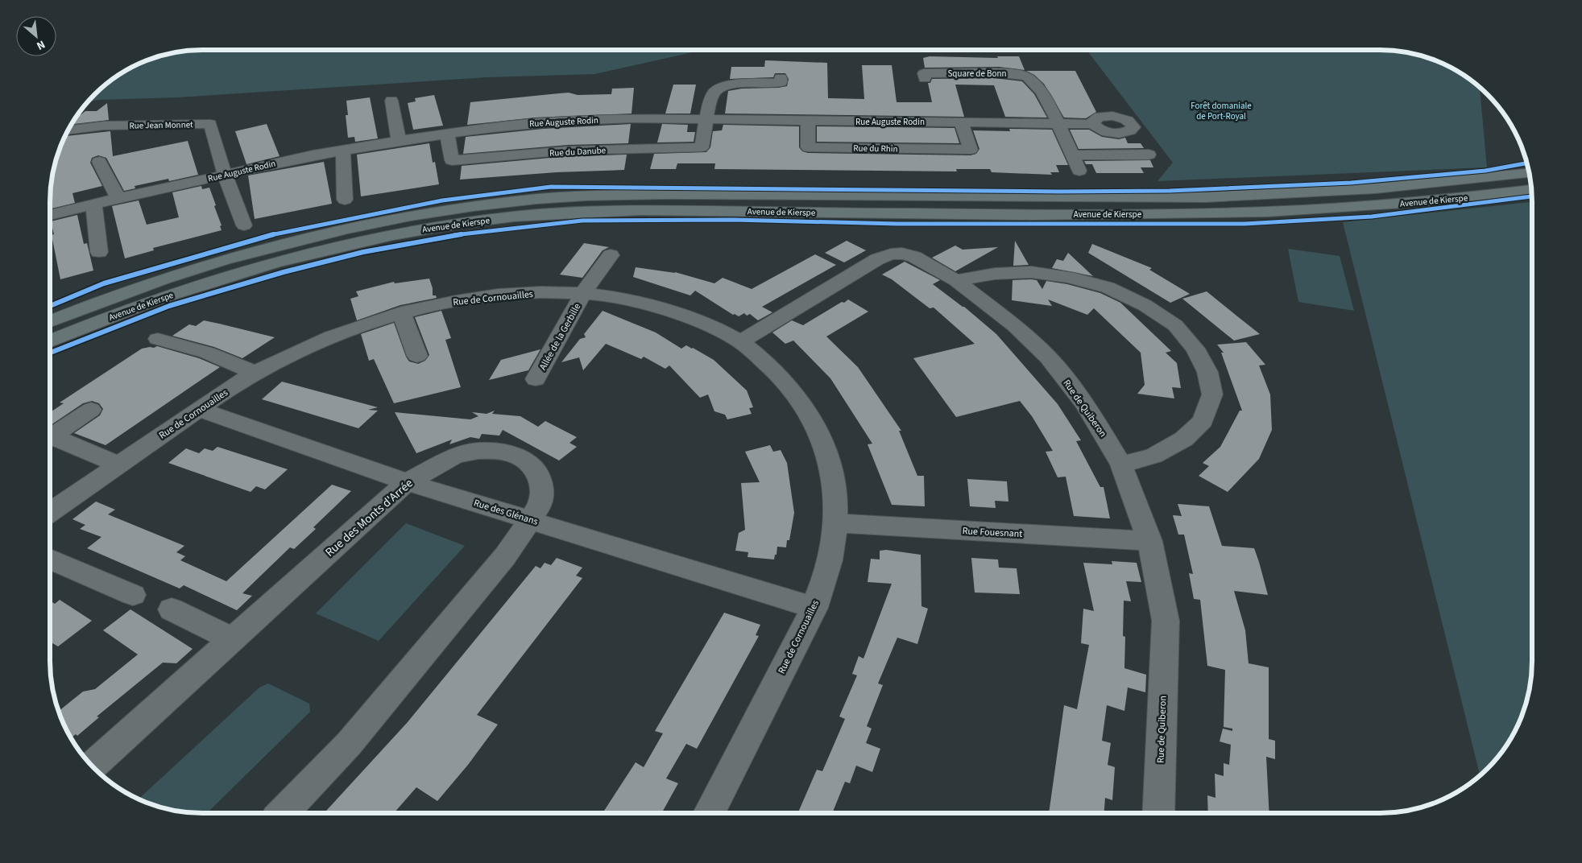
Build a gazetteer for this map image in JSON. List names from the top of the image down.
{
  "streets": {
    "main road": ["Avenue de Kierspe"],
    "street": [
      "Square de Bonn",
      "Rue Auguste Rodin",
      "Rue Jean Monnet",
      "Rue du Rhin",
      "Rue du Danube",
      "Rue de Cornouailles",
      "Allée de la Gerbille",
      "Rue de Quiberon",
      "Rue des Glénans",
      "Rue des Monts d'Arrée",
      "Rue Fouesnant"
    ]
  },
  "crossings": [
    ["Square de Bonn", "Rue Auguste Rodin"],
    ["Rue Auguste Rodin", "Rue Jean Monnet"],
    ["Rue Auguste Rodin", "Rue du Rhin"],
    ["Rue Auguste Rodin", "Rue du Danube"],
    ["Rue de Cornouailles", "Allée de la Gerbille"],
    ["Rue de Cornouailles", "Rue de Quiberon"],
    ["Rue de Cornouailles", "Rue des Glénans"],
    ["Rue de Cornouailles", "Rue Fouesnant"],
    ["Rue de Quiberon", "Rue Fouesnant"],
    ["Rue des Glénans", "Rue des Monts d'Arrée"]
  ],
  "parks": ["Forêt domaniale de Port-Royal"],
  "north": "bottom right"
}
